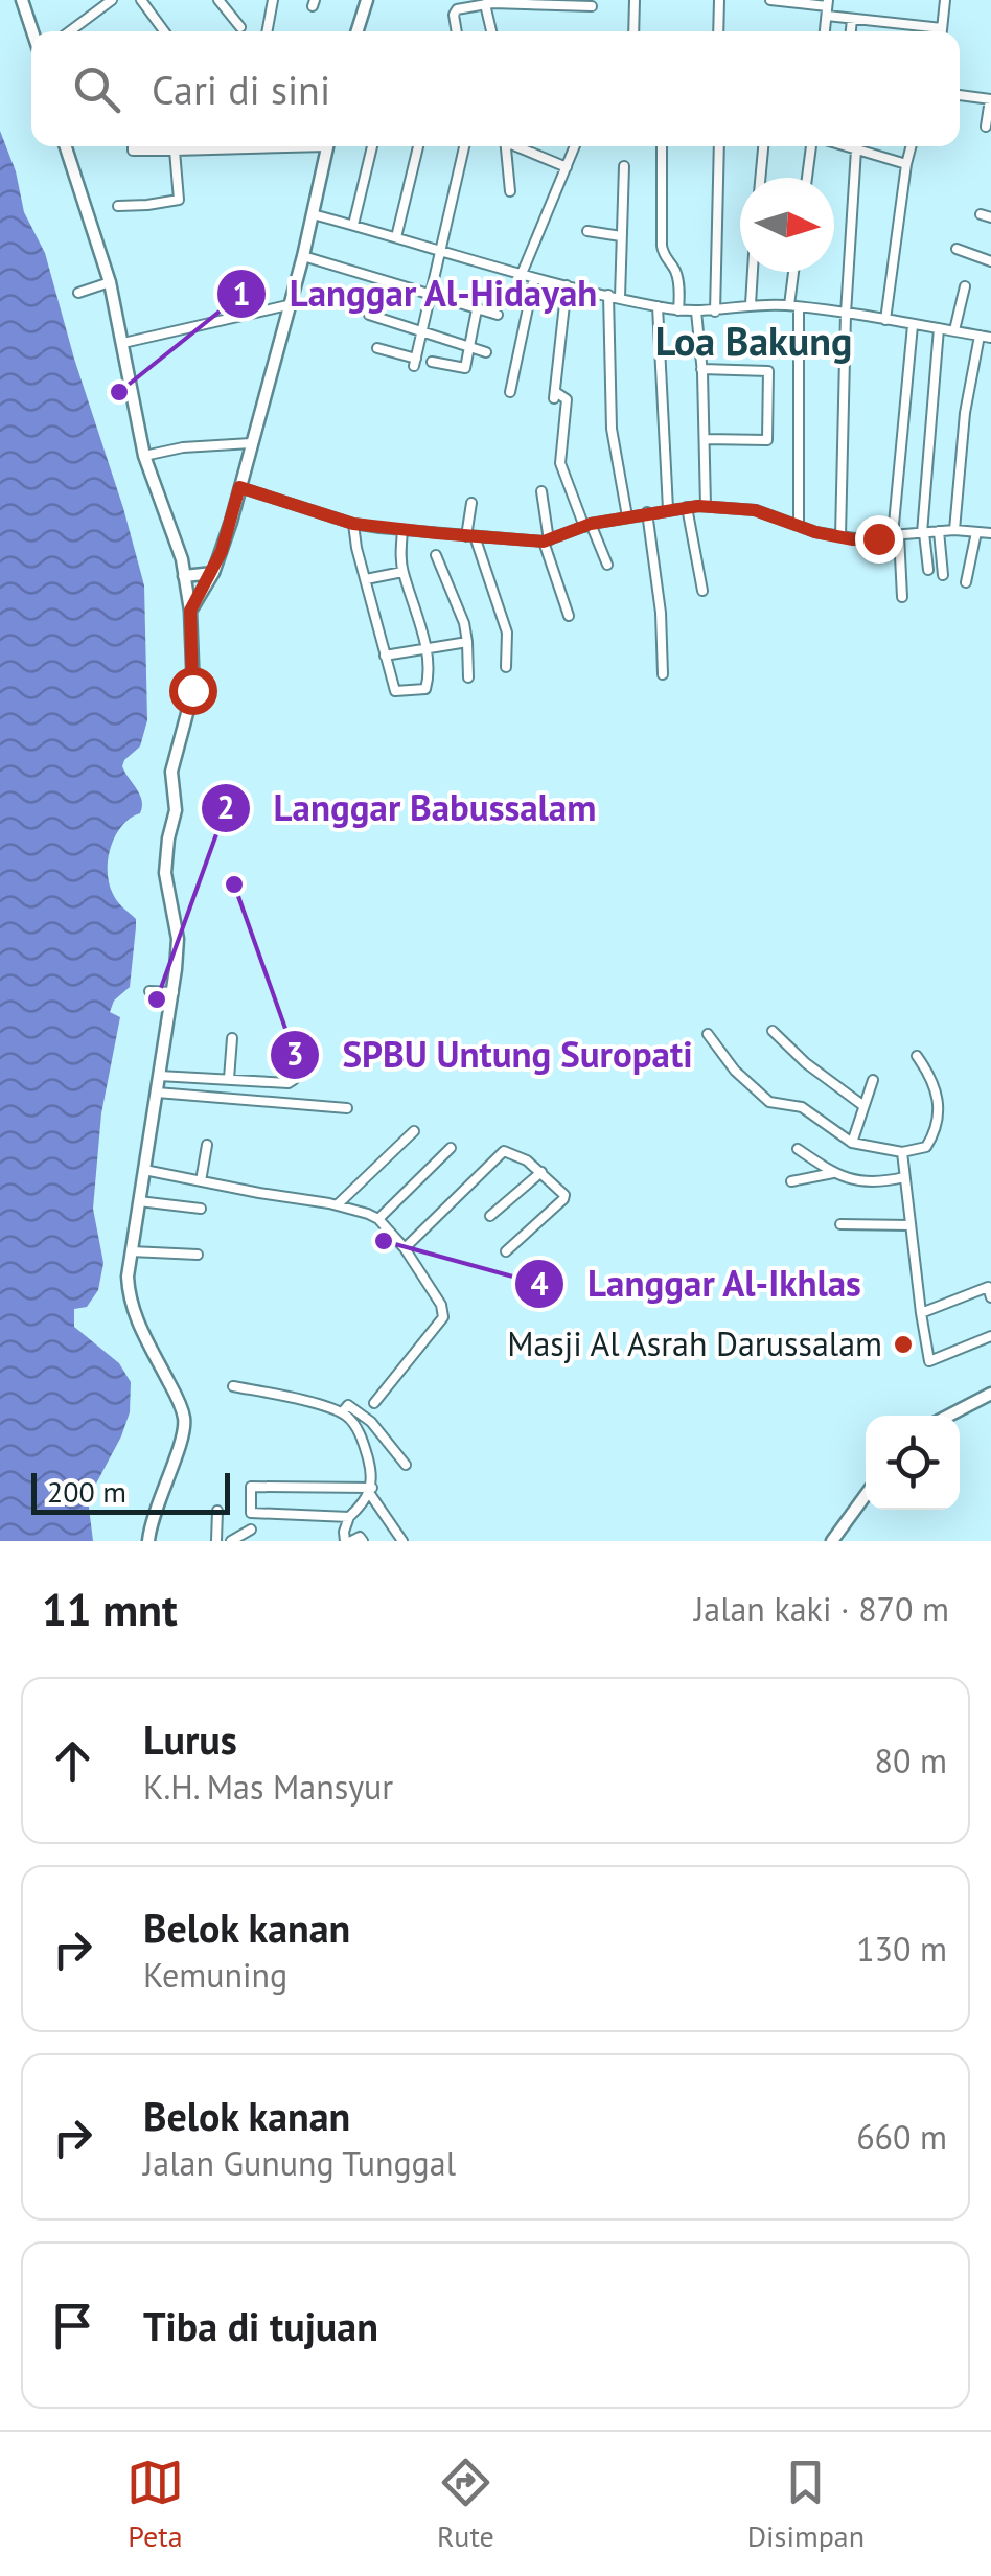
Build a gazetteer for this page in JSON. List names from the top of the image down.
{
  "districts": ["Loa Bakung"],
  "places": [
    "Langgar Al-Hidayah",
    "SPBU Untung Suropati",
    "Langgar Babussalam",
    "Langgar Al-Ikhlas",
    "Masji Al Asrah Darussalam"
  ],
  "scale_bar": "200 m",
  "north": "right",
  "page": {
    "search": "Cari di sini",
    "scale": "200 m",
    "heading": ["11 mnt", "Jalan kaki · 870 m"],
    "list": [
      ["Lurus", "K.H. Mas Mansyur", "80 m"],
      ["Belok kanan", "Kemuning", "130 m"],
      ["Belok kanan", "Jalan Gunung Tunggal", "660 m"],
      "Tiba di tujuan"
    ],
    "nav": ["Peta", "Rute", "Disimpan"]
  }
}
